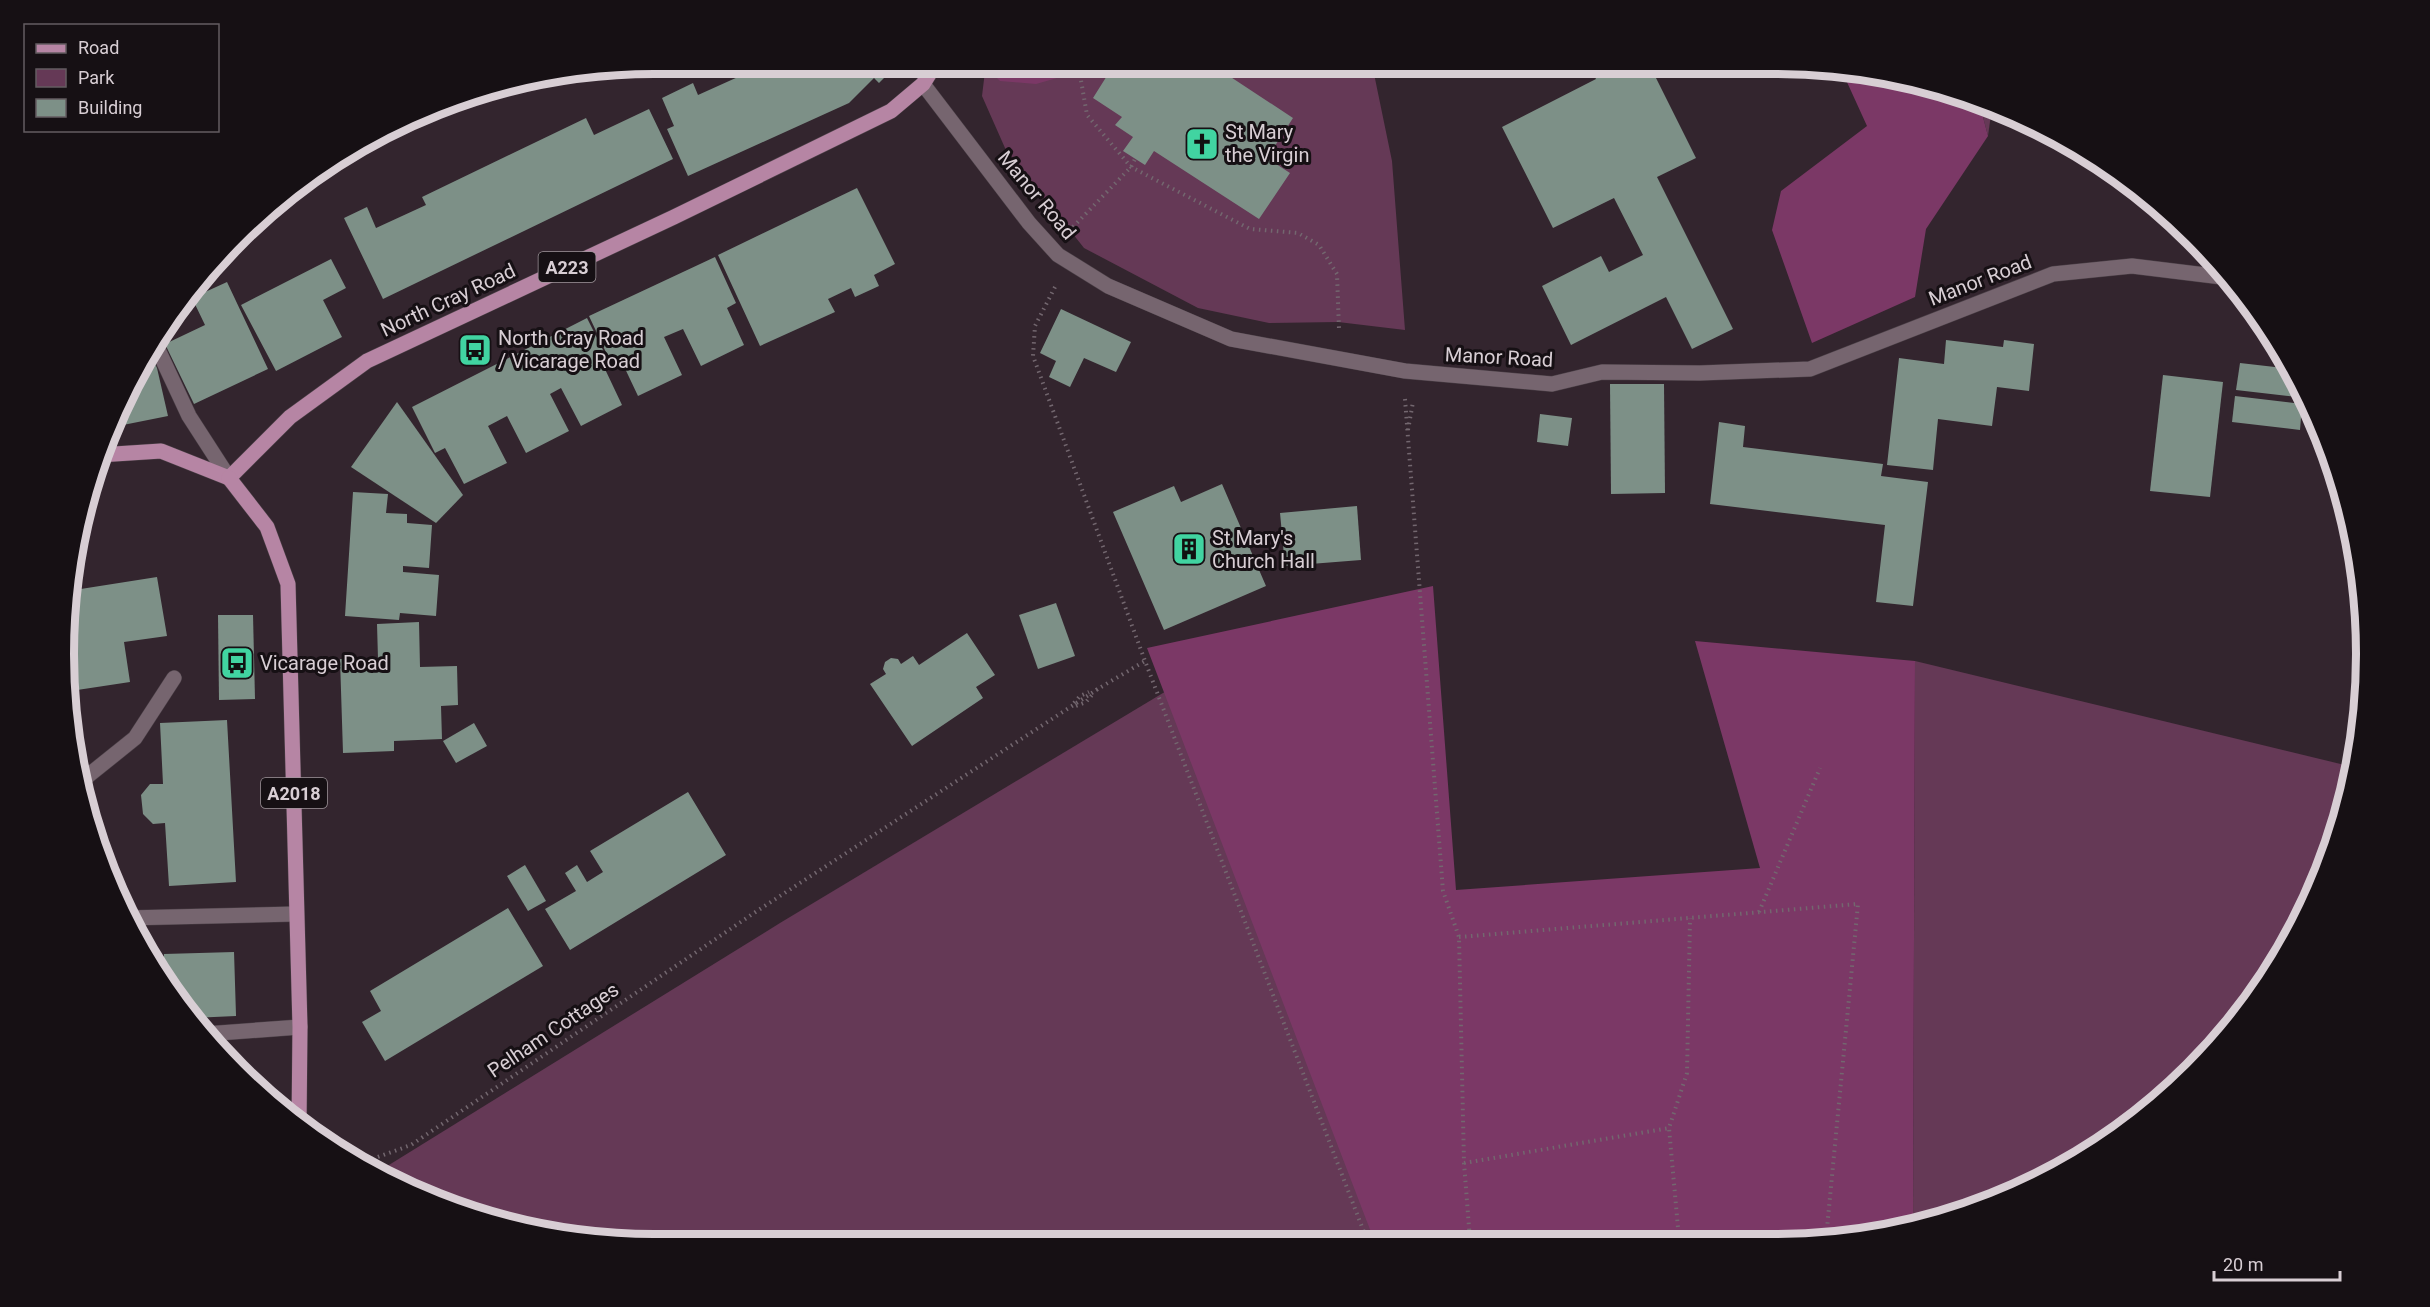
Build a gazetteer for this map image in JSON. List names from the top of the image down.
{
  "streets": {
    "main road": ["A223", "North Cray Road", "A2018"],
    "street": ["Manor Road"],
    "path": ["Pelham Cottages"]
  },
  "crossings": [
    ["Manor Road", "A223"],
    ["Manor Road", "North Cray Road"],
    ["A223", "North Cray Road"],
    ["North Cray Road", "A2018"]
  ],
  "places": {
    "church": ["St Mary the Virgin"],
    "bus stop": ["North Cray Road / Vicarage Road", "Vicarage Road"],
    "building": ["St Mary's Church Hall"]
  },
  "legend": ["Road", "Park", "Building"],
  "scale_bar": "20 m"
}
